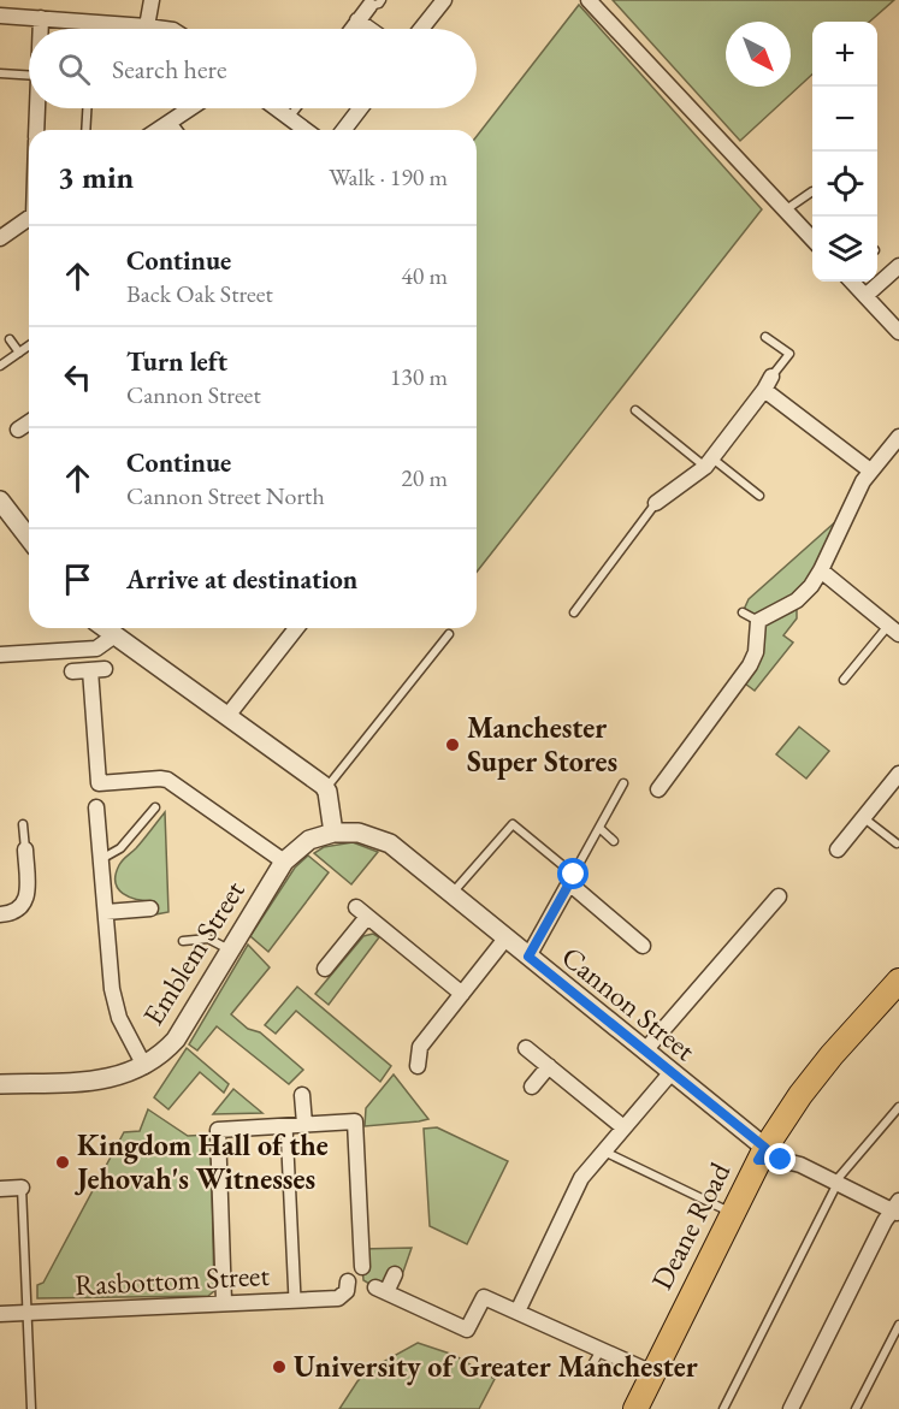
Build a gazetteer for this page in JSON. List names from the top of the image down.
{
  "streets": {
    "main road": ["Deane Road"],
    "street": ["Emblem Street", "Cannon Street", "Rasbottom Street"]
  },
  "crossings": [
    ["Emblem Street", "Cannon Street"],
    ["Cannon Street", "Deane Road"]
  ],
  "places": ["Manchester Super Stores", "Kingdom Hall of the Jehovah's Witnesses", "University of Greater Manchester"],
  "north": "bottom right",
  "page": {
    "map_buttons": ["+", "−"],
    "search": "Search here",
    "heading": ["3 min", "Walk · 190 m"],
    "list": [
      ["Continue", "Back Oak Street", "40 m"],
      ["Turn left", "Cannon Street", "130 m"],
      ["Continue", "Cannon Street North", "20 m"],
      "Arrive at destination"
    ]
  }
}
